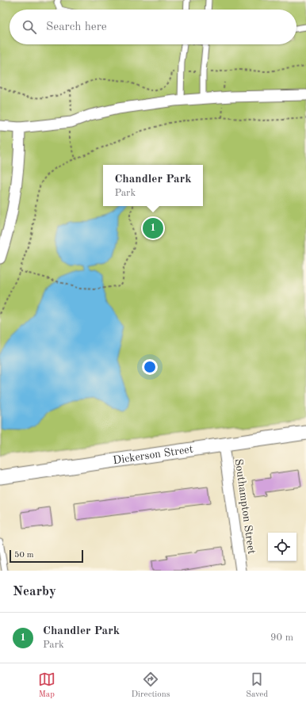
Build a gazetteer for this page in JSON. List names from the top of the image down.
{
  "streets": {
    "street": ["Dickerson Street", "Southampton Street"]
  },
  "crossings": [
    ["Dickerson Street", "Southampton Street"]
  ],
  "scale_bar": "50 m",
  "page": {
    "search": "Search here",
    "popup": ["Chandler Park", "Park"],
    "pins": "1",
    "scale": "50 m",
    "heading": "Nearby",
    "list": [
      {
        "mark": "1",
        "name": "Chandler Park",
        "note": "Park",
        "value": "90 m"
      }
    ],
    "nav": ["Map", "Directions", "Saved"]
  }
}
